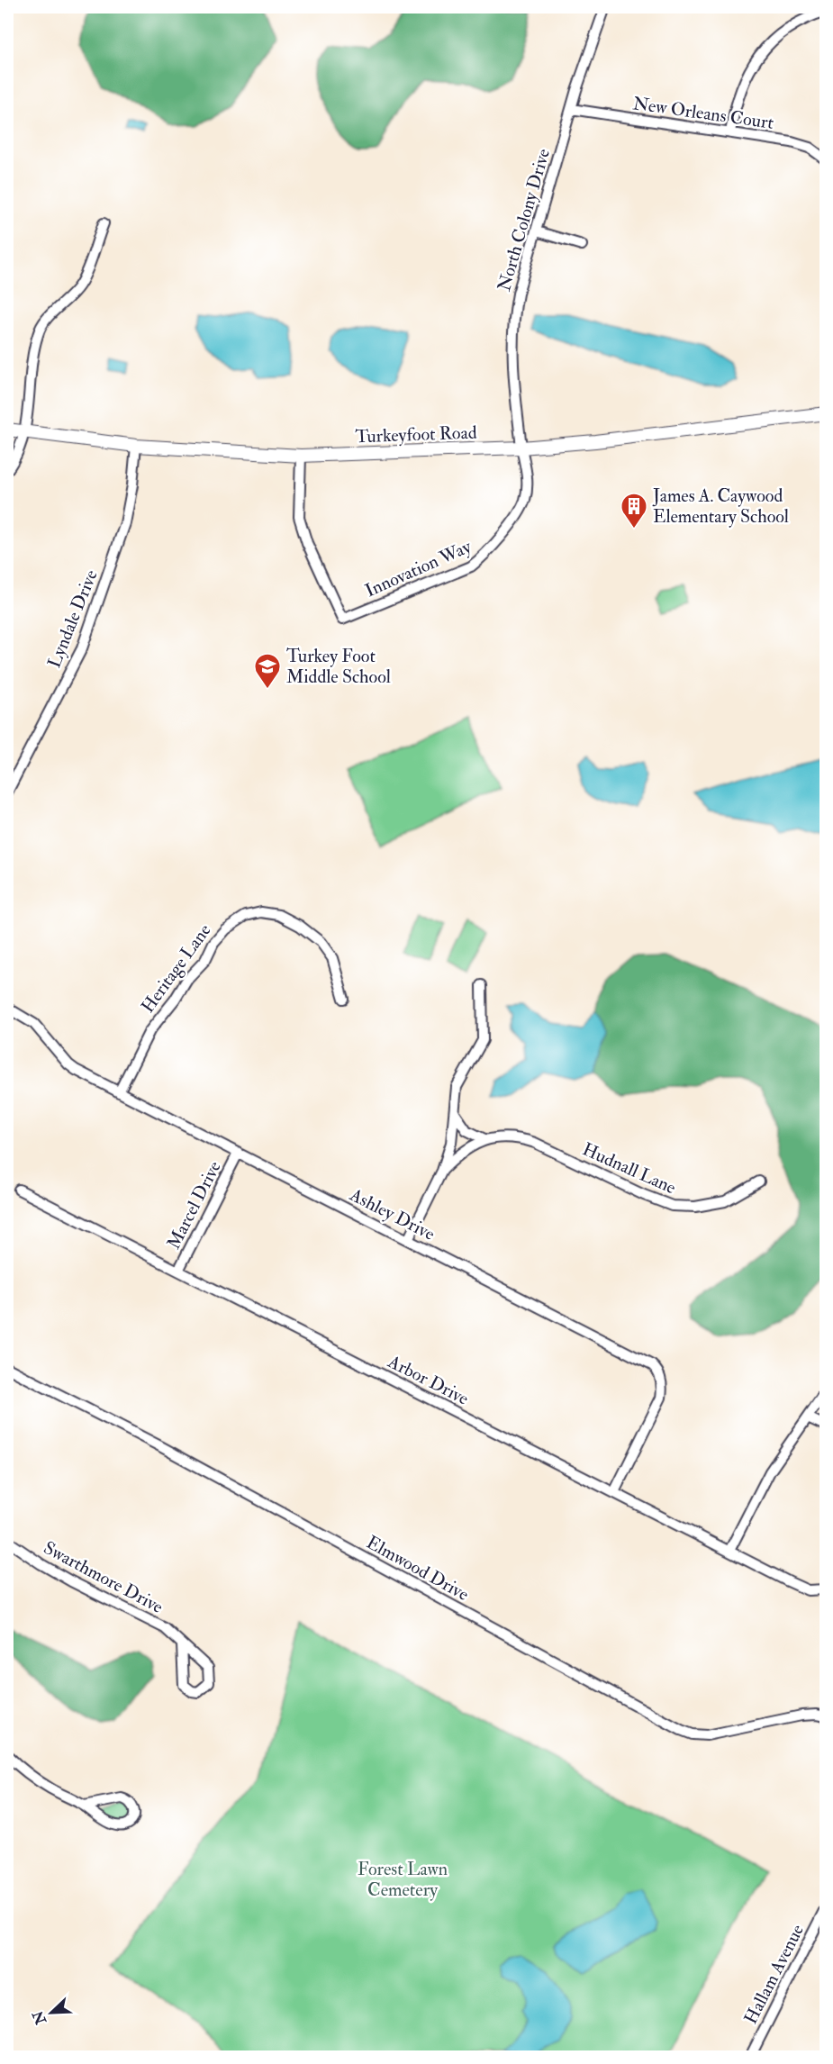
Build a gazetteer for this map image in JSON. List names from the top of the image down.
{
  "streets": {
    "main road": ["Turkeyfoot Road"],
    "street": [
      "New Orleans Court",
      "North Colony Drive",
      "Innovation Way",
      "Lyndale Drive",
      "Heritage Lane",
      "Hudnall Lane",
      "Marcel Drive",
      "Ashley Drive",
      "Arbor Drive",
      "Elmwood Drive",
      "Swarthmore Drive",
      "Hallam Avenue"
    ]
  },
  "crossings": [
    ["New Orleans Court", "North Colony Drive"],
    ["North Colony Drive", "Turkeyfoot Road"],
    ["North Colony Drive", "Innovation Way"],
    ["Turkeyfoot Road", "Innovation Way"],
    ["Turkeyfoot Road", "Lyndale Drive"],
    ["Heritage Lane", "Ashley Drive"],
    ["Hudnall Lane", "Ashley Drive"],
    ["Marcel Drive", "Ashley Drive"],
    ["Marcel Drive", "Arbor Drive"],
    ["Ashley Drive", "Arbor Drive"]
  ],
  "parks": ["Forest Lawn Cemetery"],
  "places": {
    "building": ["James A. Caywood Elementary School"],
    "school or university": ["Turkey Foot Middle School"]
  },
  "north": "bottom left"
}
